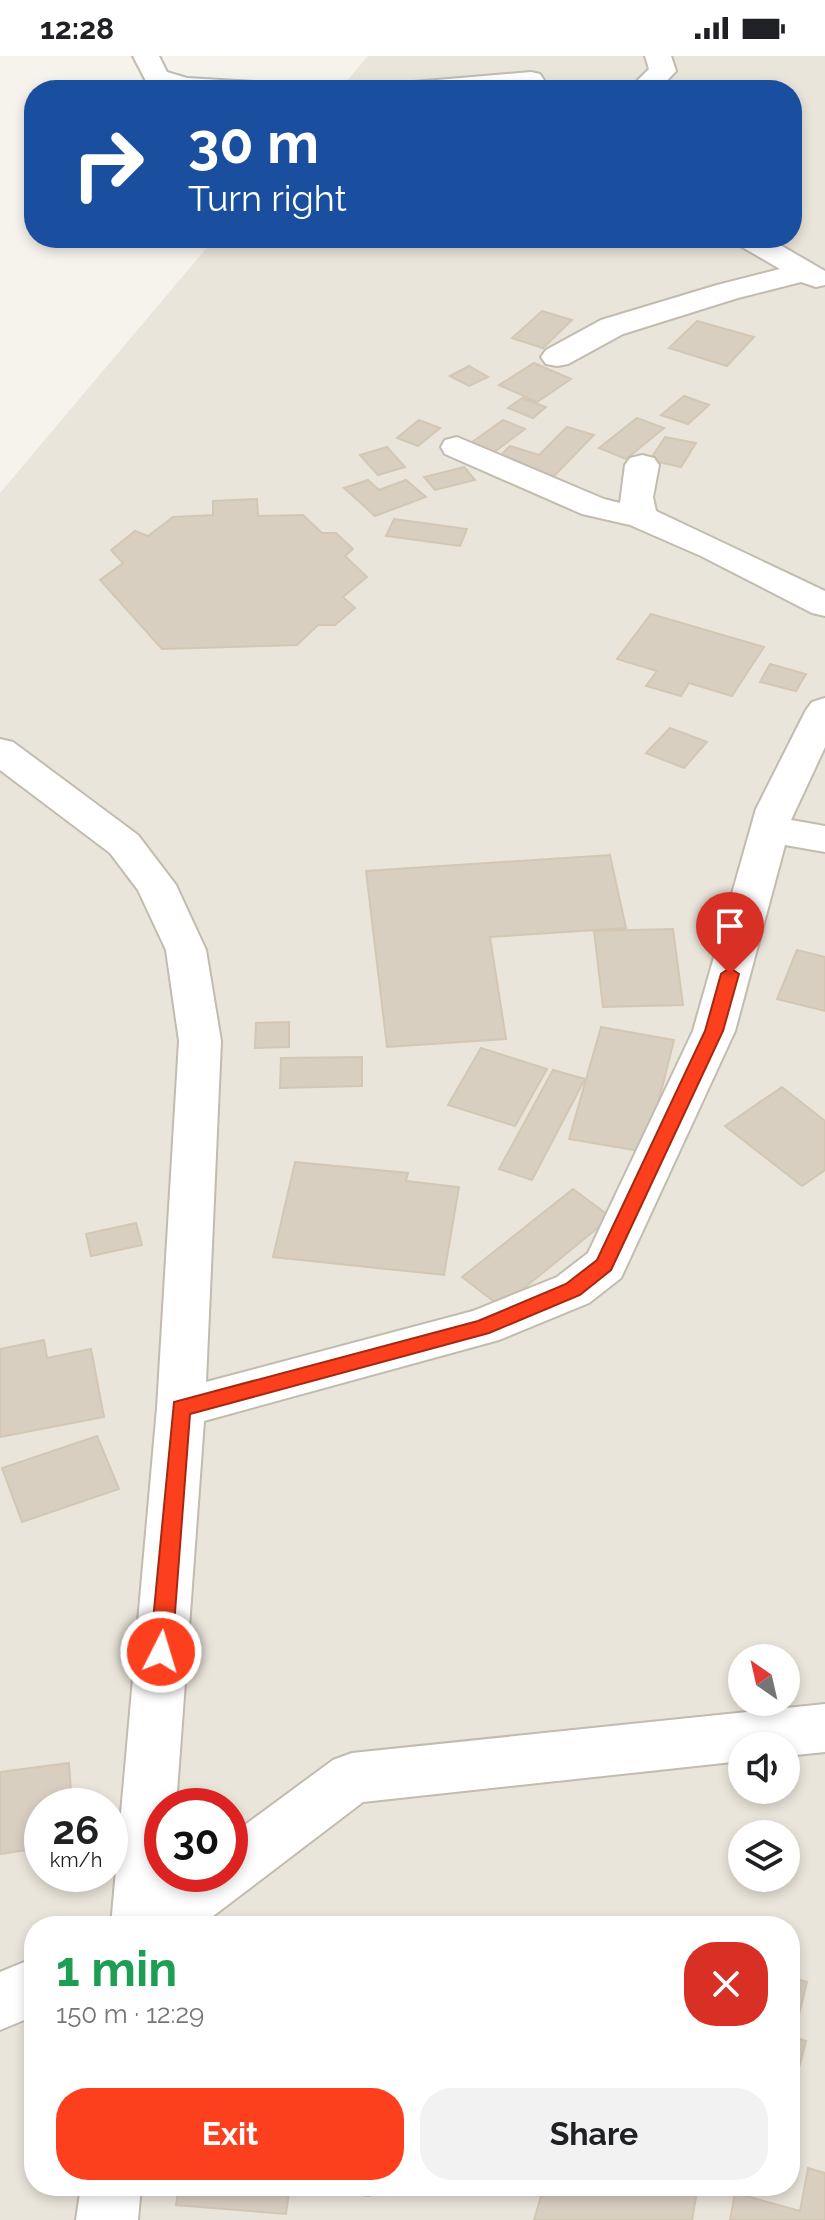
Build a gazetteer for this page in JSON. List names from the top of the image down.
{
  "north": "top left",
  "page": {
    "status": "12:28",
    "turn": ["30 m", "Turn right"],
    "speed": "26 km/h",
    "limit": "30",
    "heading": ["1 min", "150 m · 12:29"],
    "buttons": ["Exit", "Share"]
  }
}
